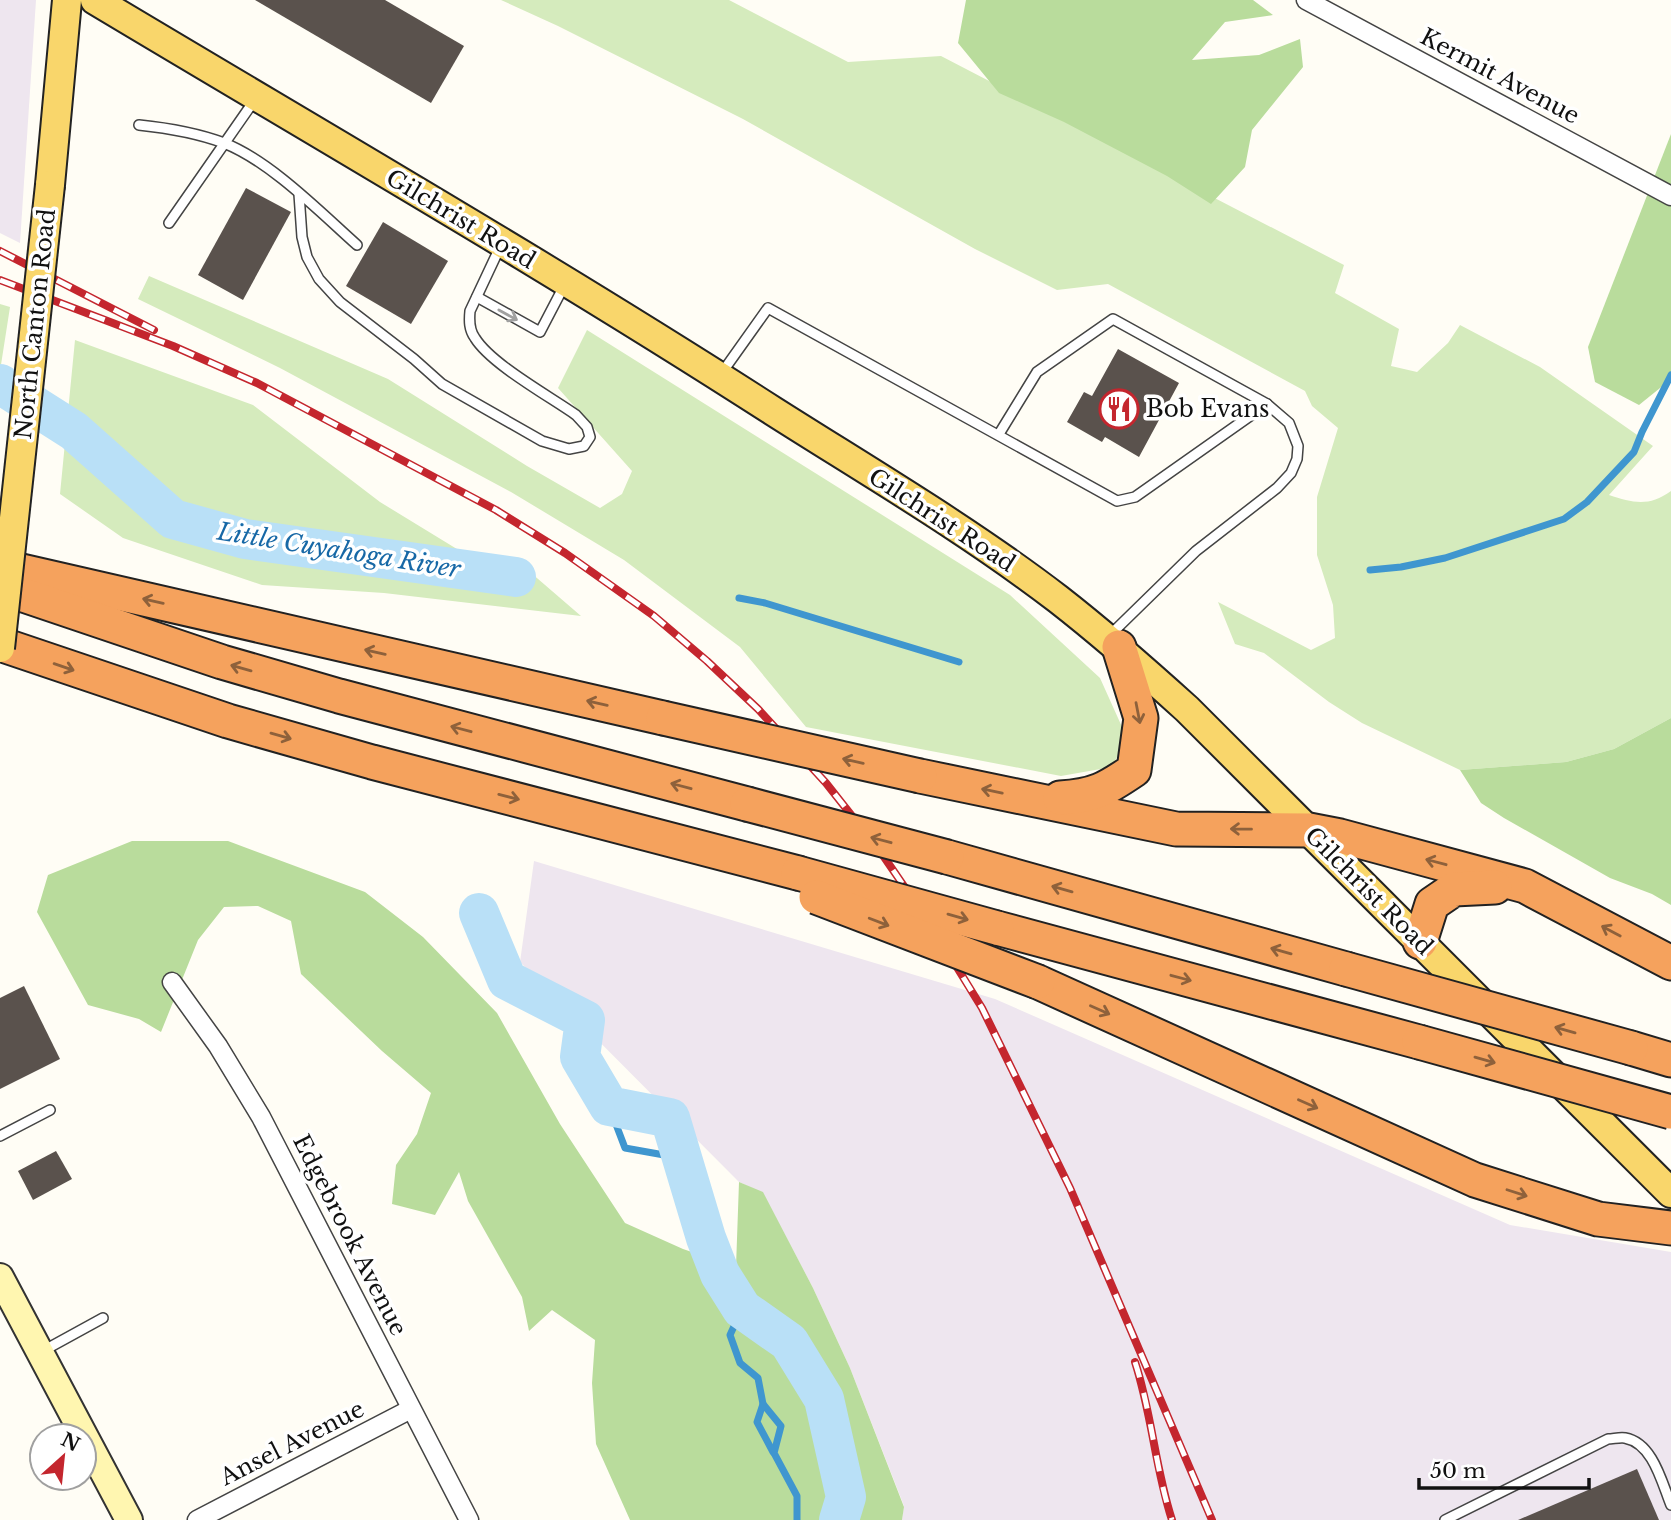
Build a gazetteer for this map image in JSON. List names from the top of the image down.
{
  "streets": {
    "main road": ["Gilchrist Road", "North Canton Road"],
    "street": ["Kermit Avenue", "Edgebrook Avenue", "Ansel Avenue"]
  },
  "crossings": [
    ["Edgebrook Avenue", "Ansel Avenue"]
  ],
  "water": ["Little Cuyahoga River"],
  "places": {
    "restaurant": ["Bob Evans"]
  },
  "scale_bar": "50 m",
  "north": "top right"
}
